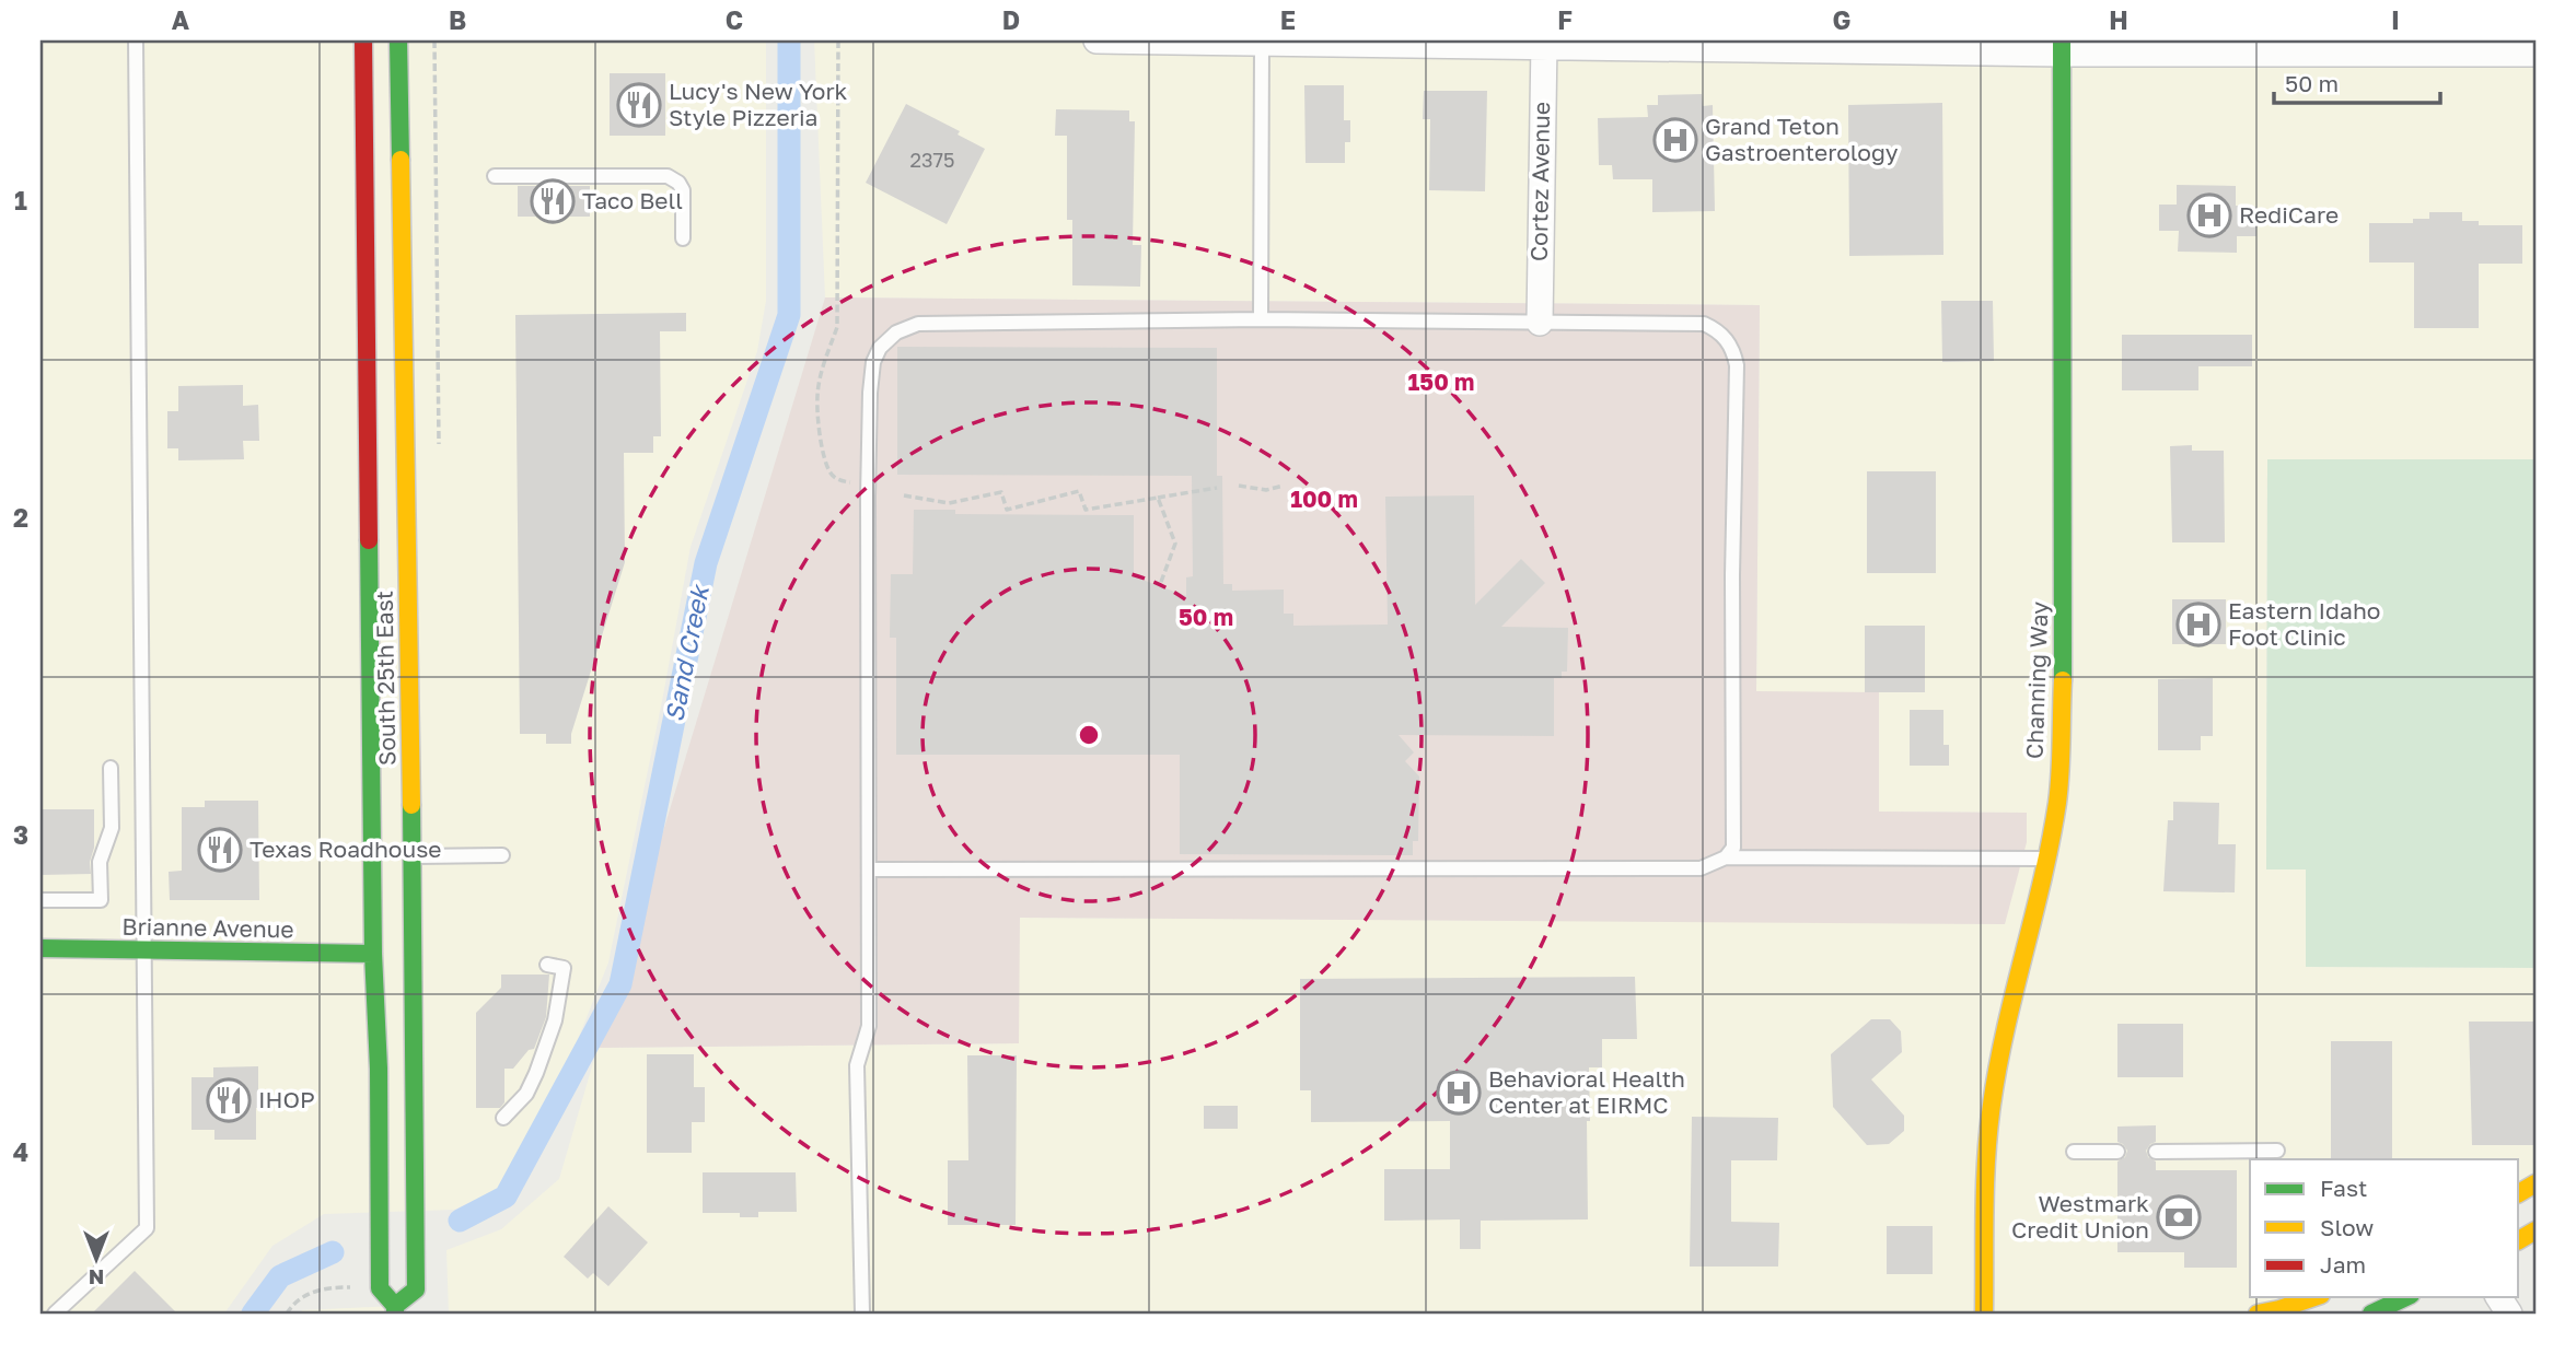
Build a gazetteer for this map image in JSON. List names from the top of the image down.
{
  "streets": {
    "main road": ["South 25th East", "Channing Way", "Brianne Avenue"],
    "street": ["Cortez Avenue"]
  },
  "crossings": [
    ["South 25th East", "Brianne Avenue"]
  ],
  "water": ["Sand Creek"],
  "places": {
    "restaurant": [
      "Lucy's New York Style Pizzeria",
      "Taco Bell",
      "Texas Roadhouse",
      "IHOP"
    ],
    "hospital": [
      "Grand Teton Gastroenterology",
      "RediCare",
      "Eastern Idaho Foot Clinic",
      "Behavioral Health Center at EIRMC"
    ],
    "bank": ["Westmark Credit Union"]
  },
  "house_numbers": ["2375"],
  "legend": ["Fast", "Slow", "Jam"],
  "scale_bar": "50 m",
  "north": "bottom",
  "grid": {
    "columns": [
      "A",
      "B",
      "C",
      "D",
      "E",
      "F",
      "G",
      "H",
      "I"
    ],
    "rows": [
      "1",
      "2",
      "3",
      "4"
    ]
  },
  "rings": ["150 m", "100 m", "50 m"]
}
